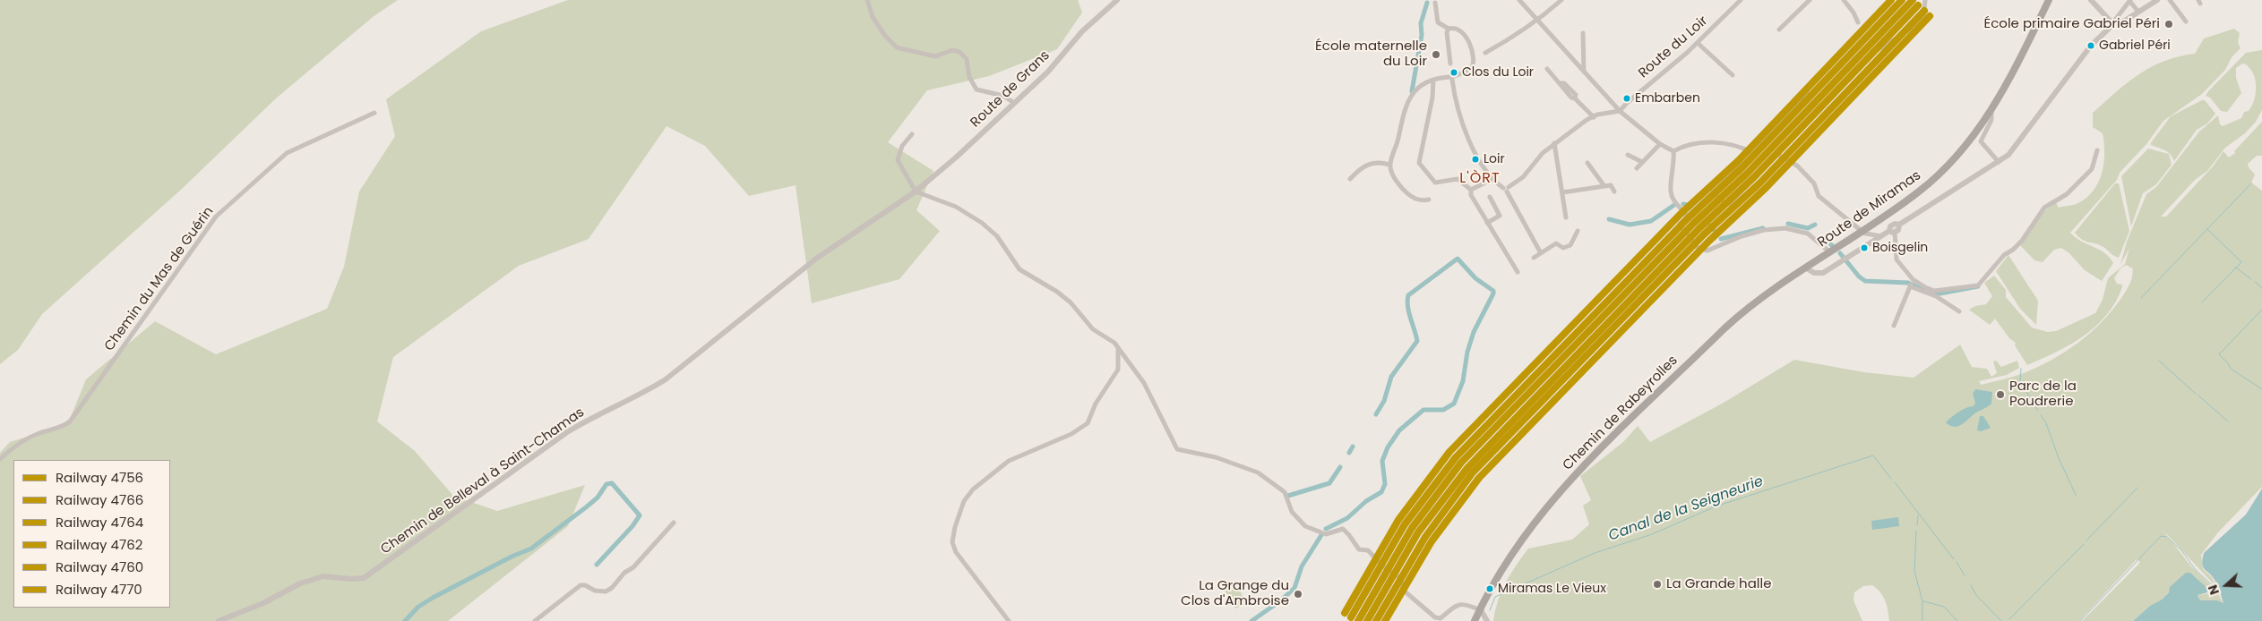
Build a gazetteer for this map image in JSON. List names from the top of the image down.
{
  "streets": {
    "main road": ["Route de Miramas", "Chemin de Rabeyrolles"],
    "street": [
      "Route du Loir",
      "Route de Grans",
      "Chemin du Mas de Guérin",
      "Chemin de Belleval à Saint-Chamas"
    ]
  },
  "crossings": [
    ["Route de Grans", "Chemin de Belleval à Saint-Chamas"],
    ["Route de Miramas", "Chemin de Rabeyrolles"]
  ],
  "districts": ["L'ÒRT"],
  "water": ["Canal de la Seigneurie"],
  "places": [
    "École primaire Gabriel Péri",
    "Gabriel Péri",
    "École maternelle du Loir",
    "Clos du Loir",
    "Embarben",
    "Loir",
    "Boisgelin",
    "Parc de la Poudrerie",
    "La Grande halle",
    "Miramas Le Vieux",
    "La Grange du Clos d'Ambroise"
  ],
  "lines": [
    "rail line 4756",
    "rail line 4764",
    "rail line 4760",
    "rail line 4766",
    "rail line 4762",
    "rail line 4770"
  ],
  "legend": [
    "Railway 4756",
    "Railway 4766",
    "Railway 4764",
    "Railway 4762",
    "Railway 4760",
    "Railway 4770"
  ],
  "north": "left"
}
